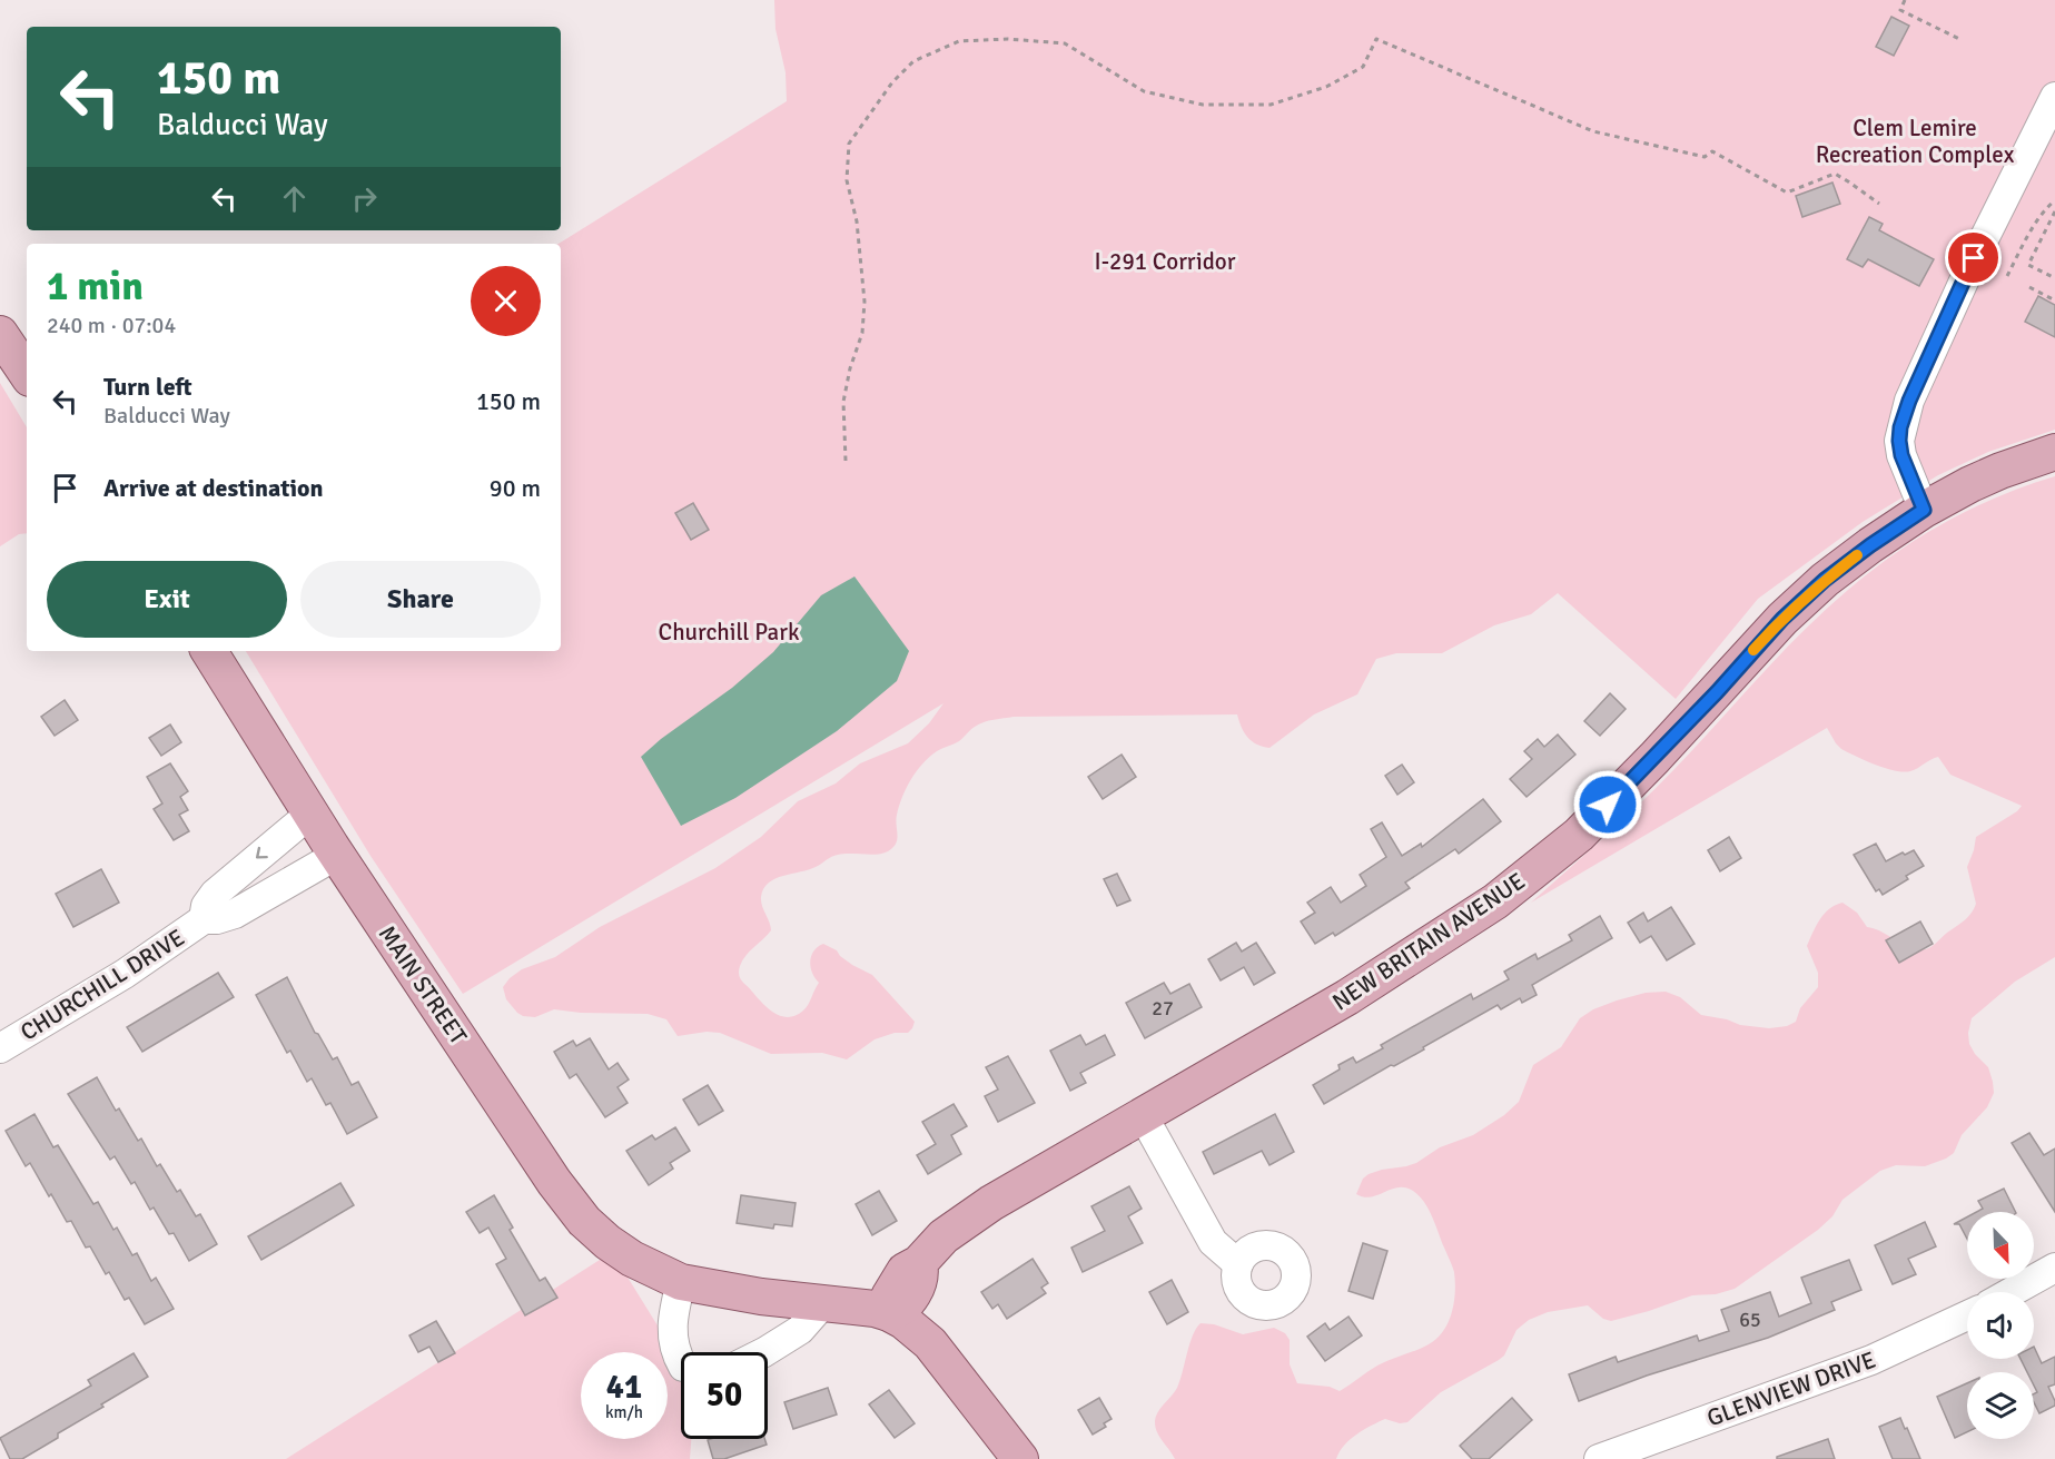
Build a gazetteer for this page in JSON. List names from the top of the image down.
{
  "streets": {
    "main road": ["NEW BRITAIN AVENUE", "MAIN STREET"],
    "street": ["CHURCHILL DRIVE", "GLENVIEW DRIVE"]
  },
  "crossings": [
    ["NEW BRITAIN AVENUE", "MAIN STREET"],
    ["CHURCHILL DRIVE", "MAIN STREET"]
  ],
  "parks": ["Clem Lemire Recreation Complex", "I-291 Corridor", "Churchill Park"],
  "house_numbers": ["27", "65"],
  "north": "bottom right",
  "page": {
    "turn": ["150 m", "Balducci Way"],
    "heading": ["1 min", "240 m · 07:04"],
    "list": [
      {
        "name": "Turn left",
        "note": "Balducci Way",
        "value": "150 m"
      },
      {
        "name": "Arrive at destination",
        "value": "90 m"
      }
    ],
    "buttons": ["Exit", "Share"],
    "speed": "41 km/h",
    "limit": "50"
  }
}
